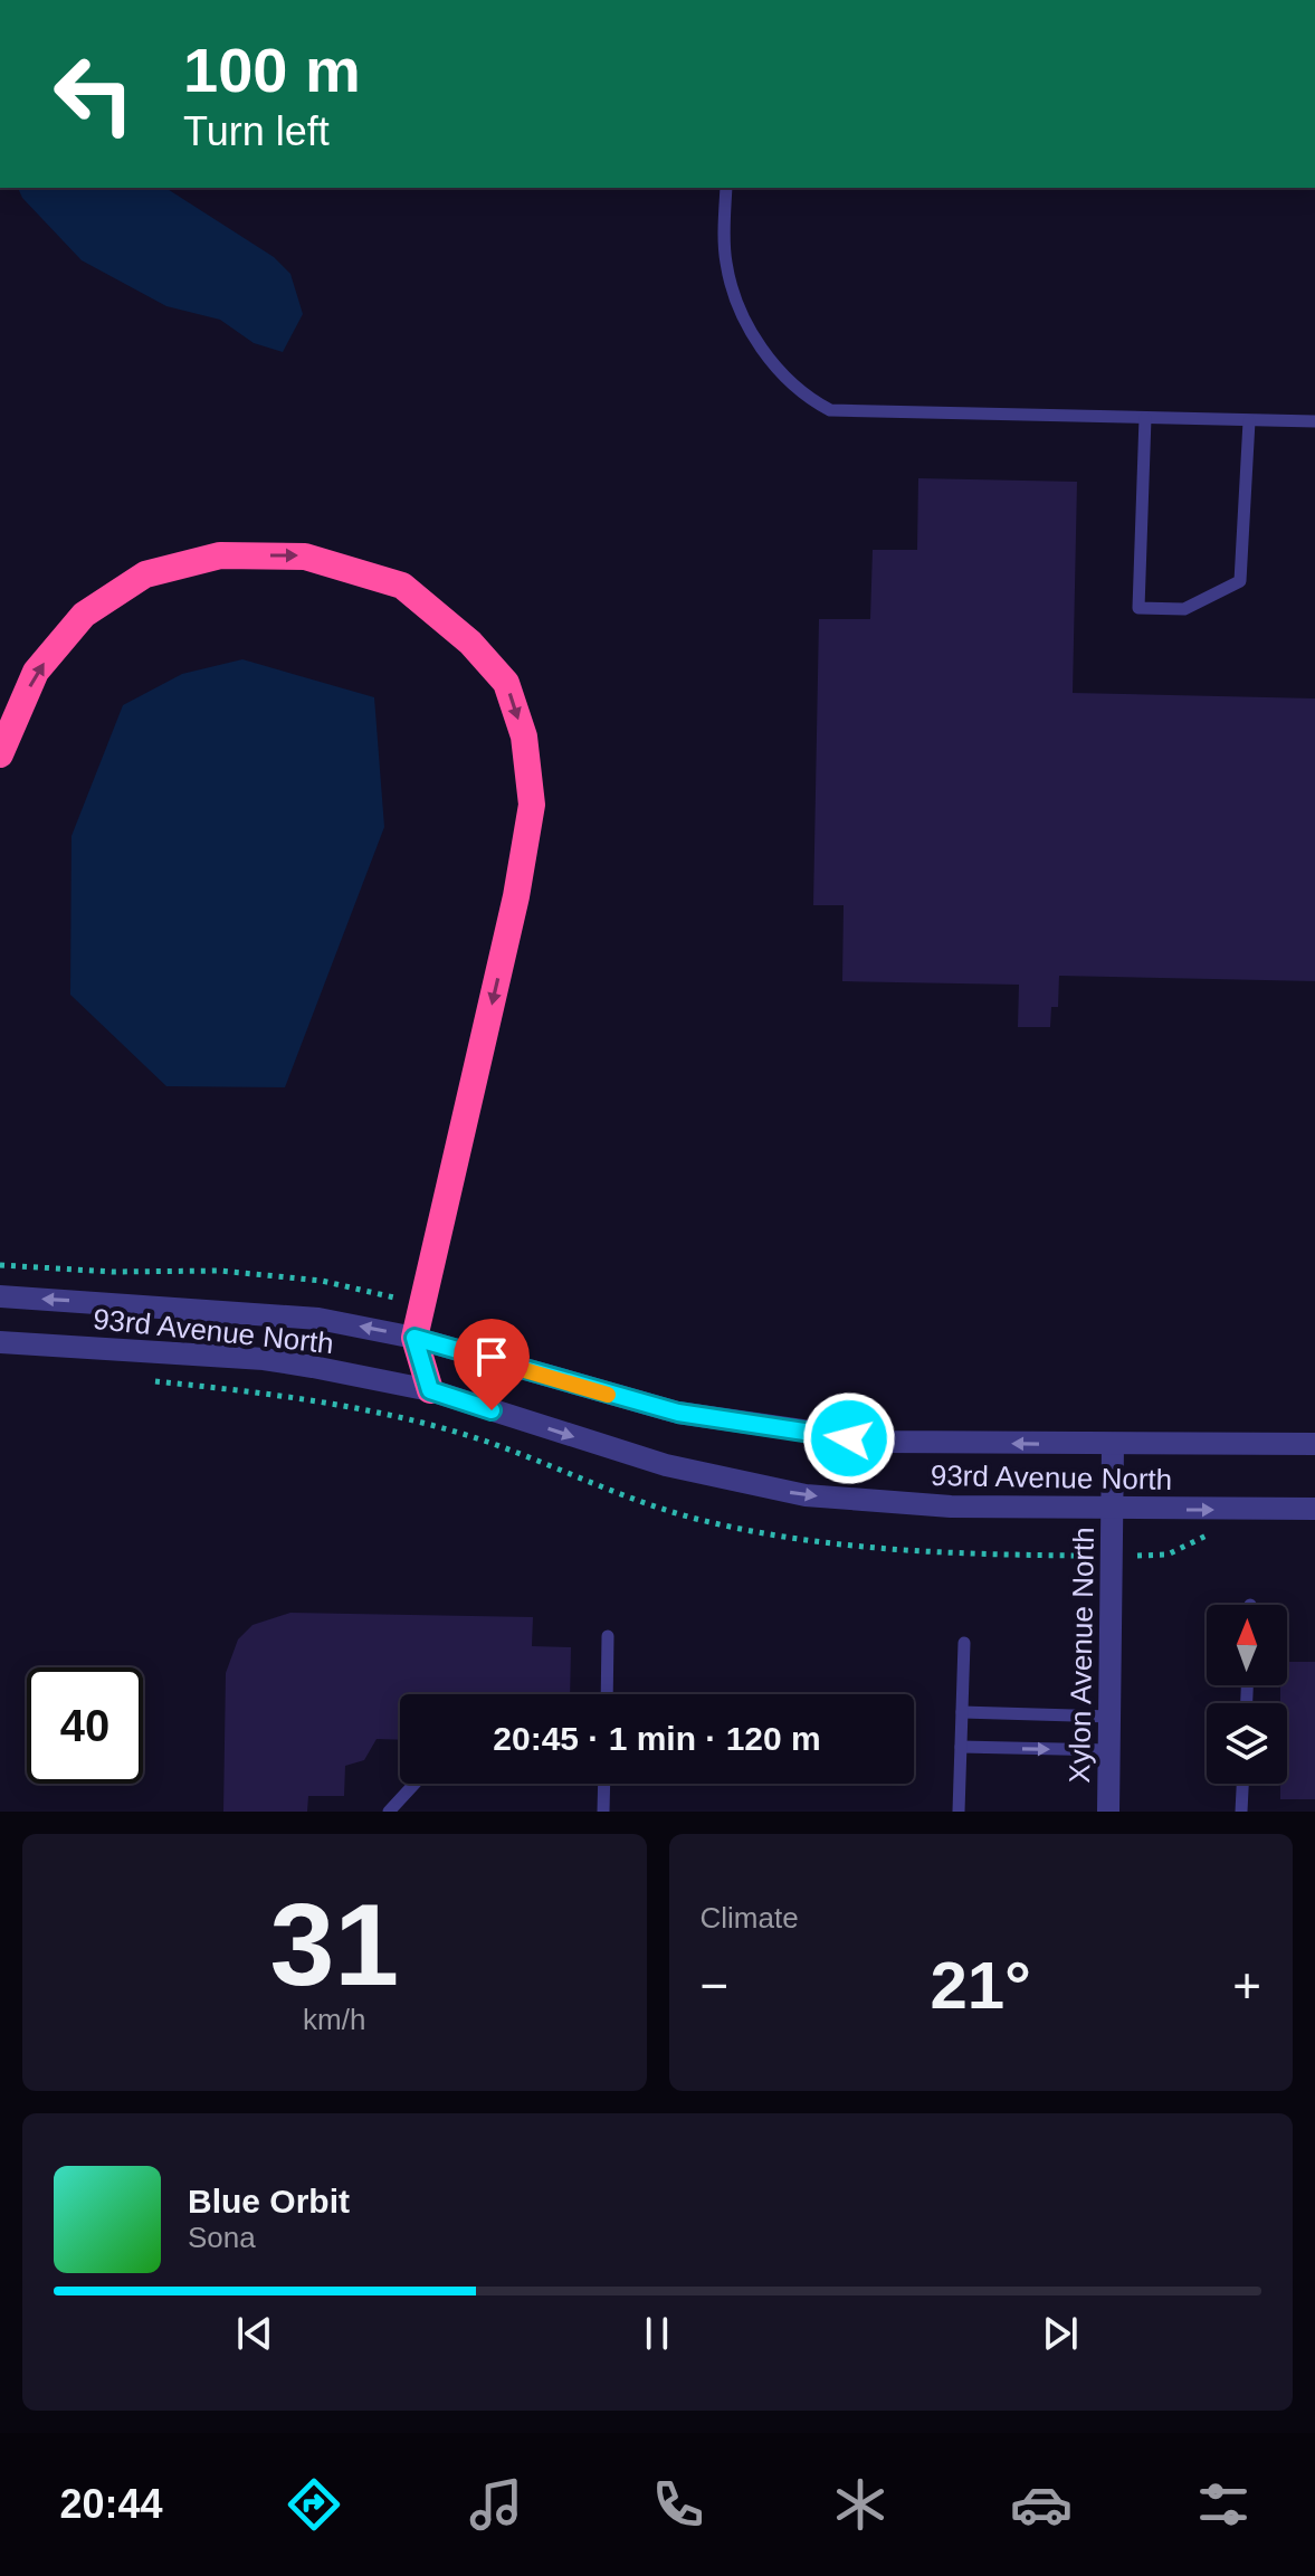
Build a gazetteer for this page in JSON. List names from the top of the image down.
{
  "streets": {
    "street": ["93rd Avenue North", "Xylon Avenue North"]
  },
  "crossings": [
    ["93rd Avenue North", "Xylon Avenue North"]
  ],
  "north": "top",
  "page": {
    "turn": ["100 m", "Turn left"],
    "limit": "40",
    "trip": "20:45 · 1 min · 120 m",
    "tile": [
      ["31", "km/h"],
      "Climate"
    ],
    "heat": ["−", "21°", "+"],
    "song": ["Blue Orbit", "Sona"],
    "tabs": "20:44"
  }
}
